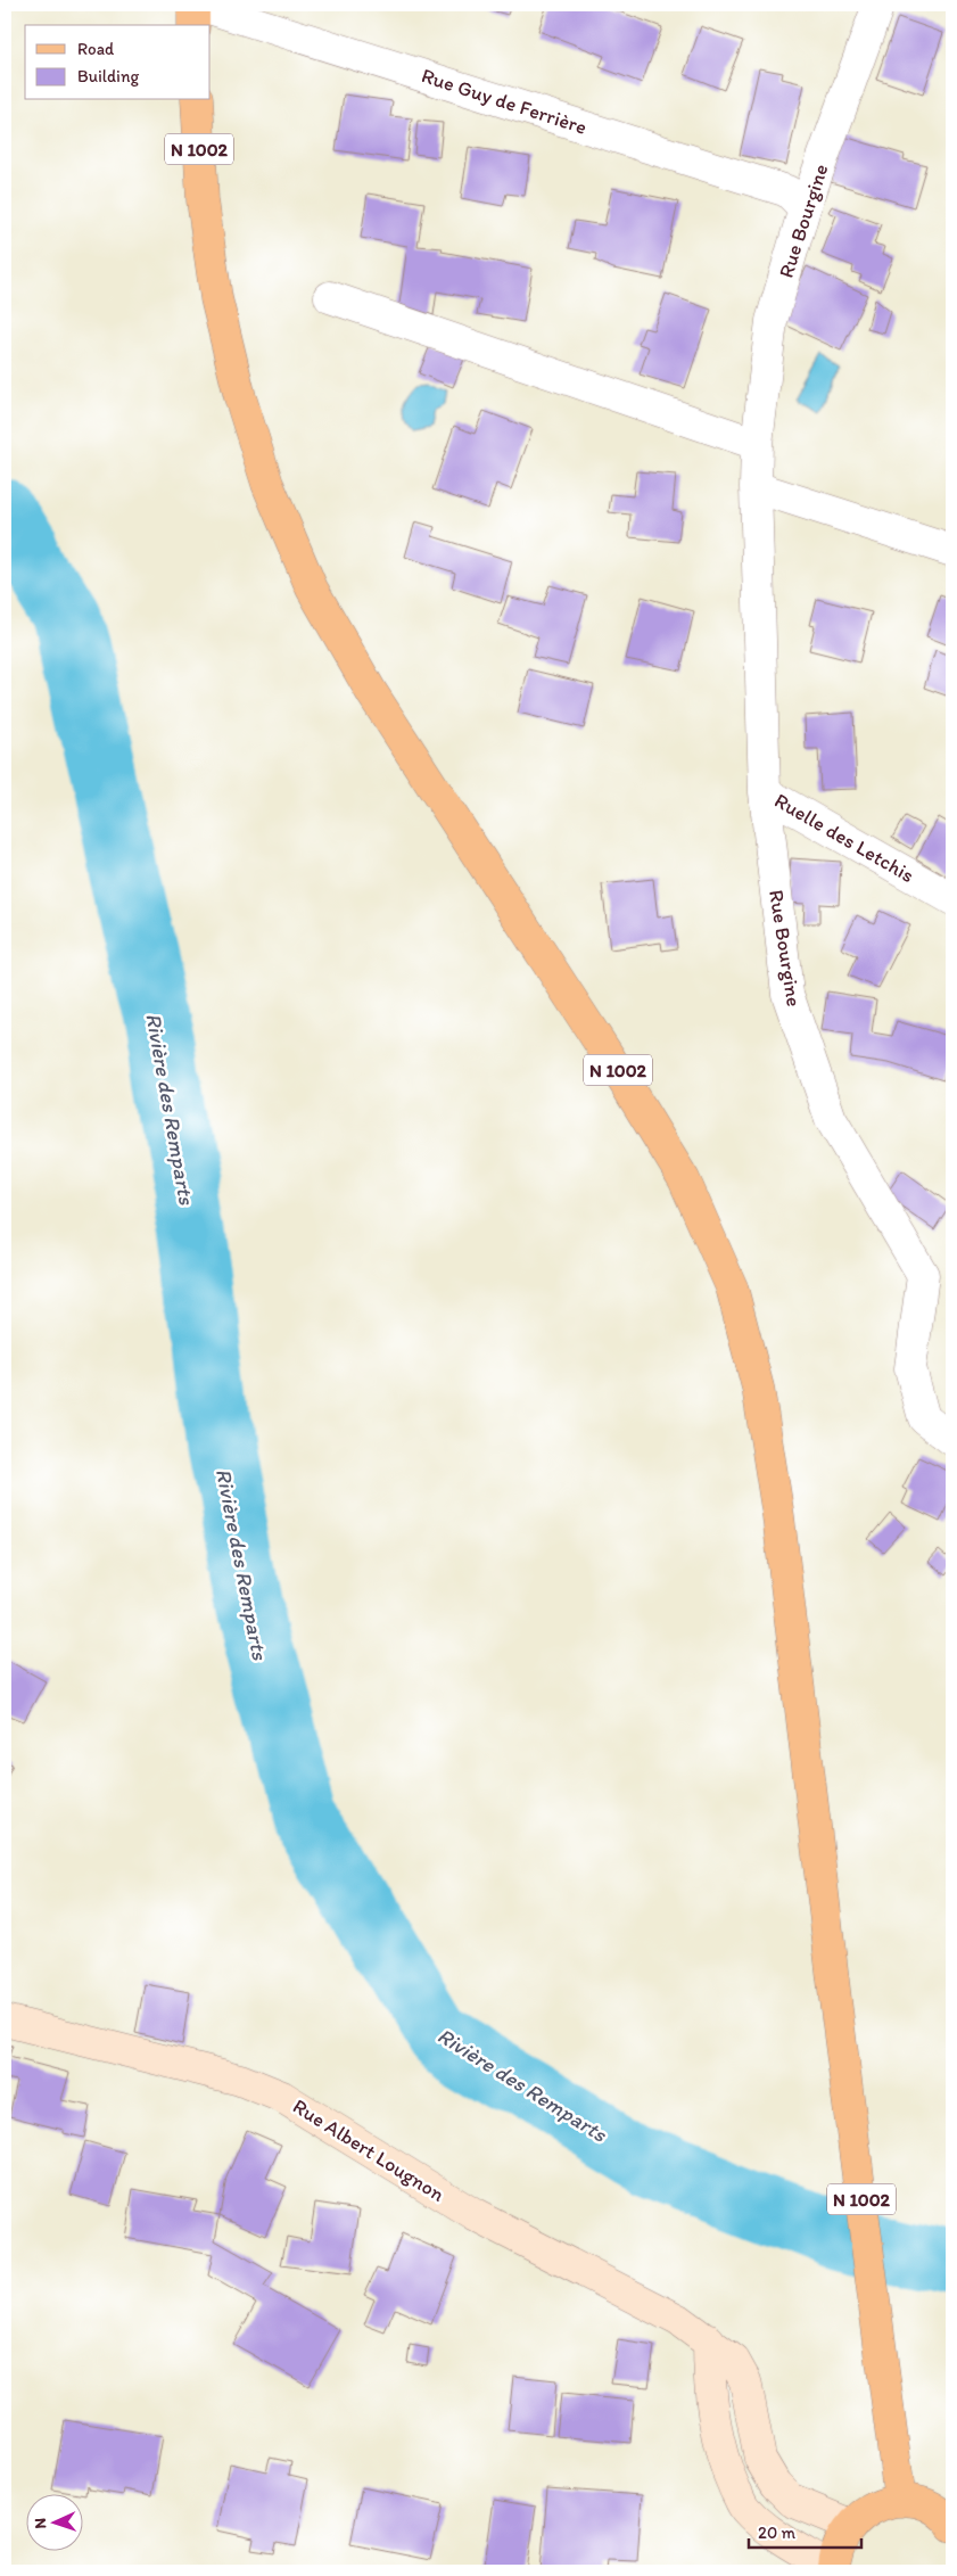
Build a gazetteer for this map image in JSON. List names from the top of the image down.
{
  "streets": {
    "main road": ["N 1002"],
    "street": [
      "Rue Guy de Ferrière",
      "Rue Bourgine",
      "Ruelle des Letchis",
      "Rue Albert Lougnon"
    ]
  },
  "crossings": [
    ["Rue Guy de Ferrière", "Rue Bourgine"],
    ["Rue Bourgine", "Ruelle des Letchis"]
  ],
  "water": ["Rivière des Remparts"],
  "legend": ["Road", "Building"],
  "scale_bar": "20 m",
  "north": "left"
}
